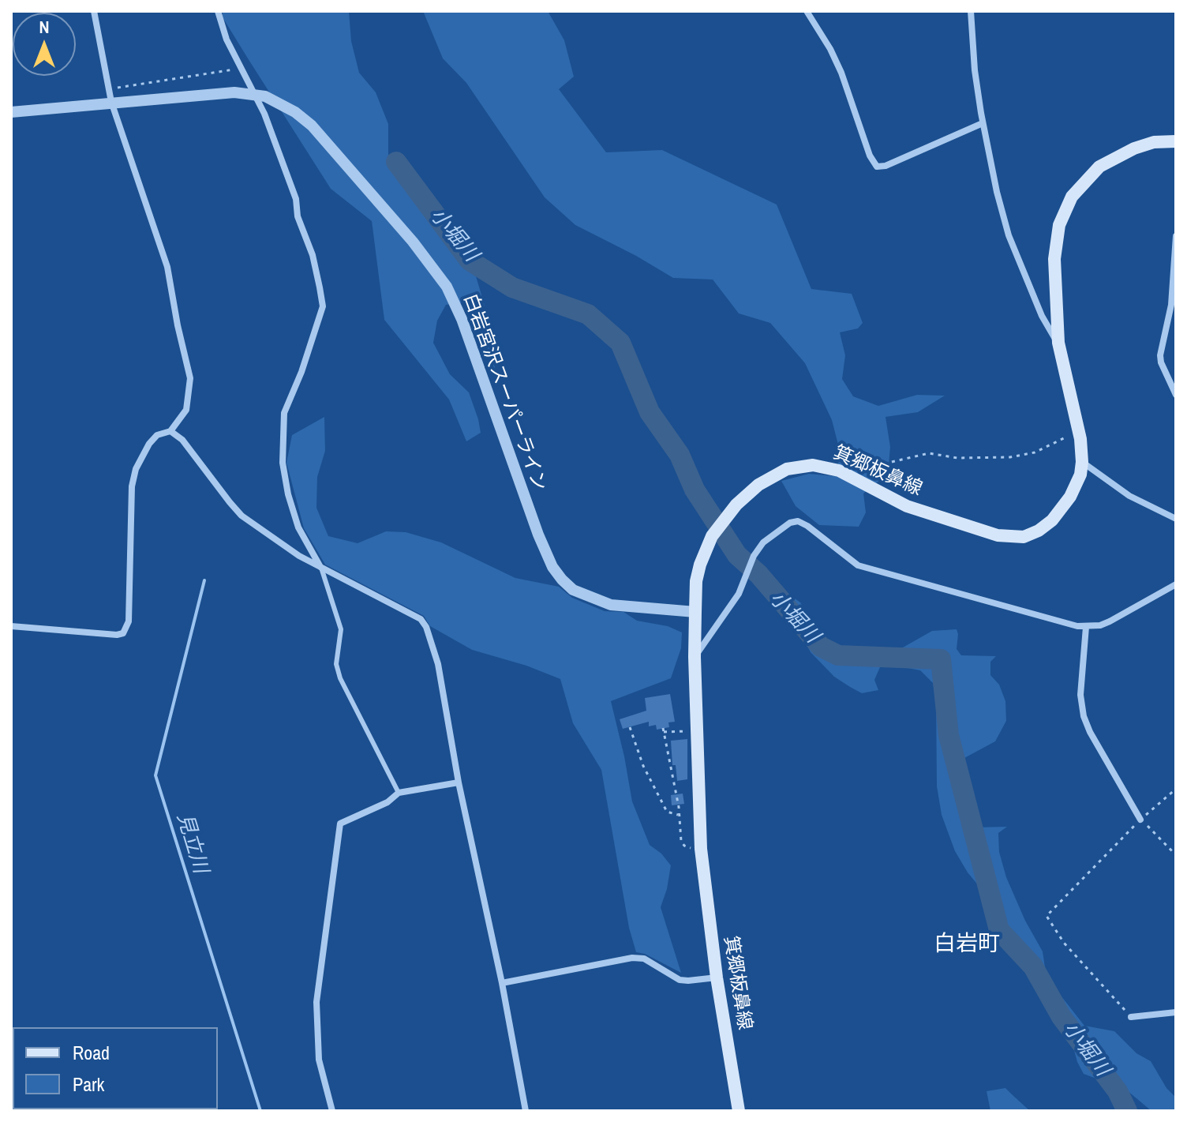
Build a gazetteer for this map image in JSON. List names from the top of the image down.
{
  "streets": {
    "main road": ["箕郷板鼻線"],
    "street": ["白岩宮沢スーパーライン"]
  },
  "crossings": [
    ["白岩宮沢スーパーライン", "箕郷板鼻線"]
  ],
  "districts": ["白岩町"],
  "water": ["小堀川", "見立川"],
  "legend": ["Road", "Park"],
  "north": "top"
}
